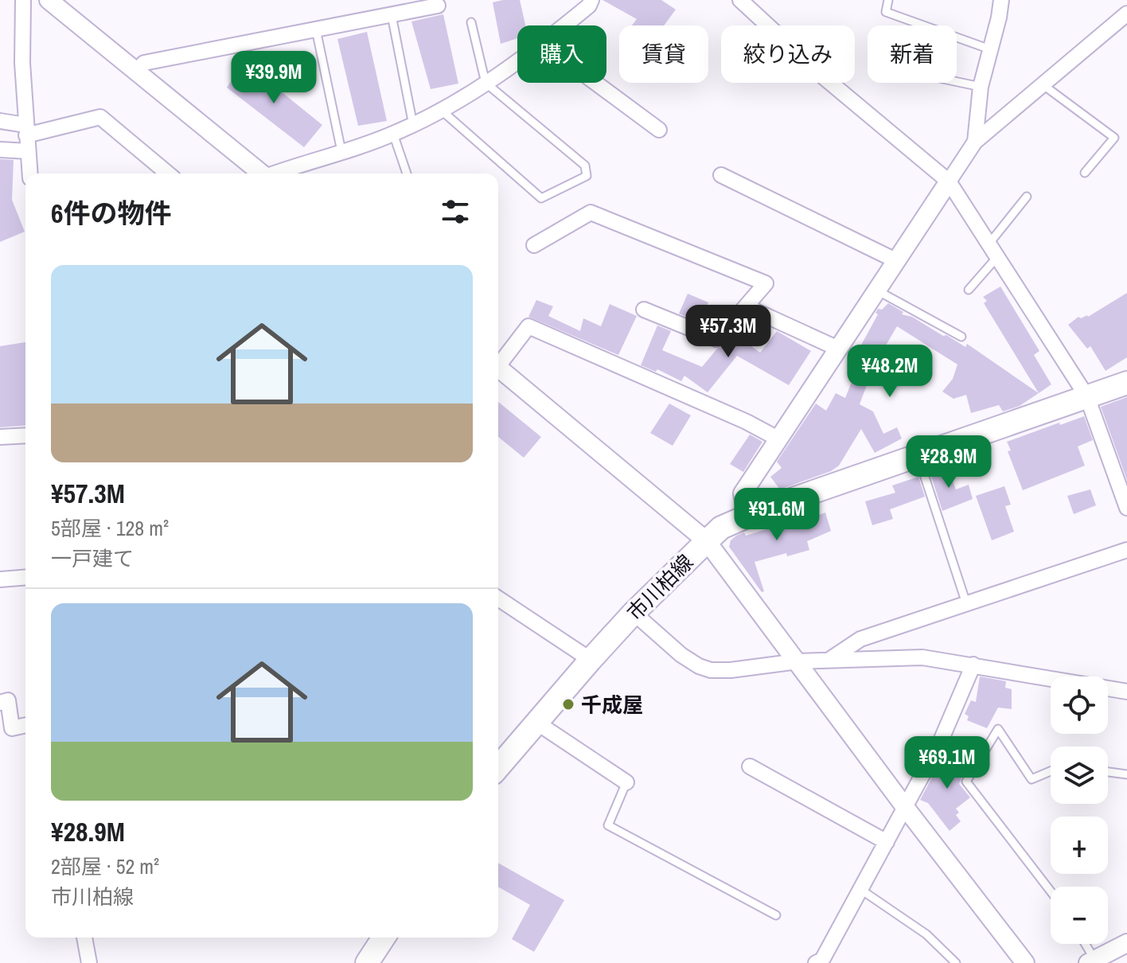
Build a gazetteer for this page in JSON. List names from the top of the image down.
{
  "streets": {
    "main road": ["市川柏線"]
  },
  "places": ["千成屋"],
  "page": {
    "chip": [
      "購入",
      "賃貸",
      "絞り込み",
      "新着"
    ],
    "price": [
      "¥39.9M",
      "¥57.3M",
      "¥48.2M",
      "¥28.9M",
      "¥91.6M",
      "¥69.1M"
    ],
    "heading": "6件の物件",
    "list": [
      {
        "name": "¥57.3M",
        "note": "5部屋 · 128 m² · 一戸建て"
      },
      {
        "name": "¥28.9M",
        "note": "2部屋 · 52 m² · 市川柏線"
      }
    ],
    "map_buttons": ["+", "−"]
  }
}
